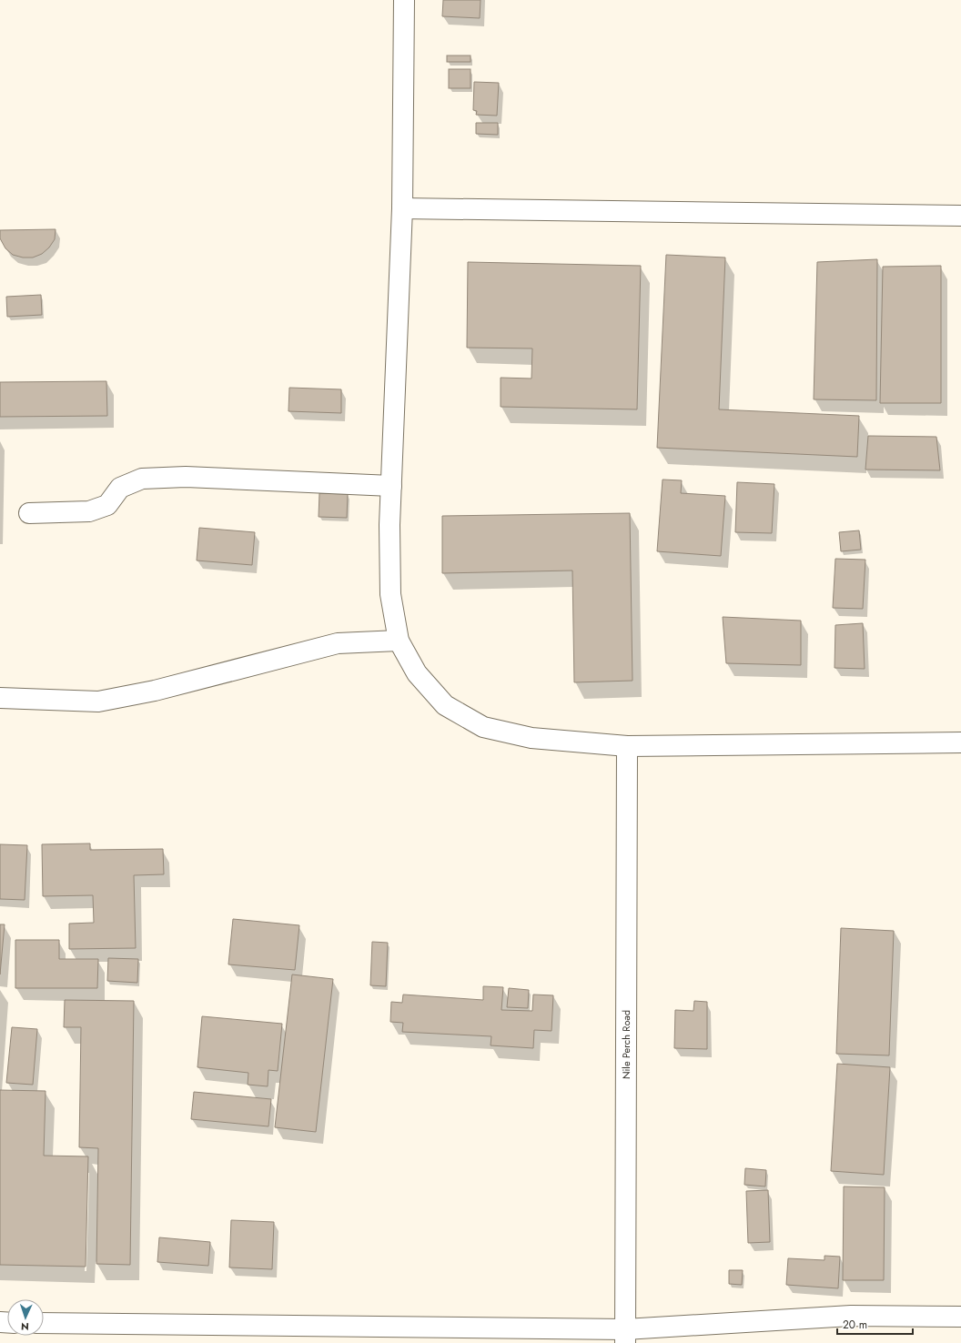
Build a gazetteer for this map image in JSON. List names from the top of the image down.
{
  "streets": {
    "street": ["Nile Perch Road"]
  },
  "scale_bar": "20 m",
  "north": "bottom"
}
